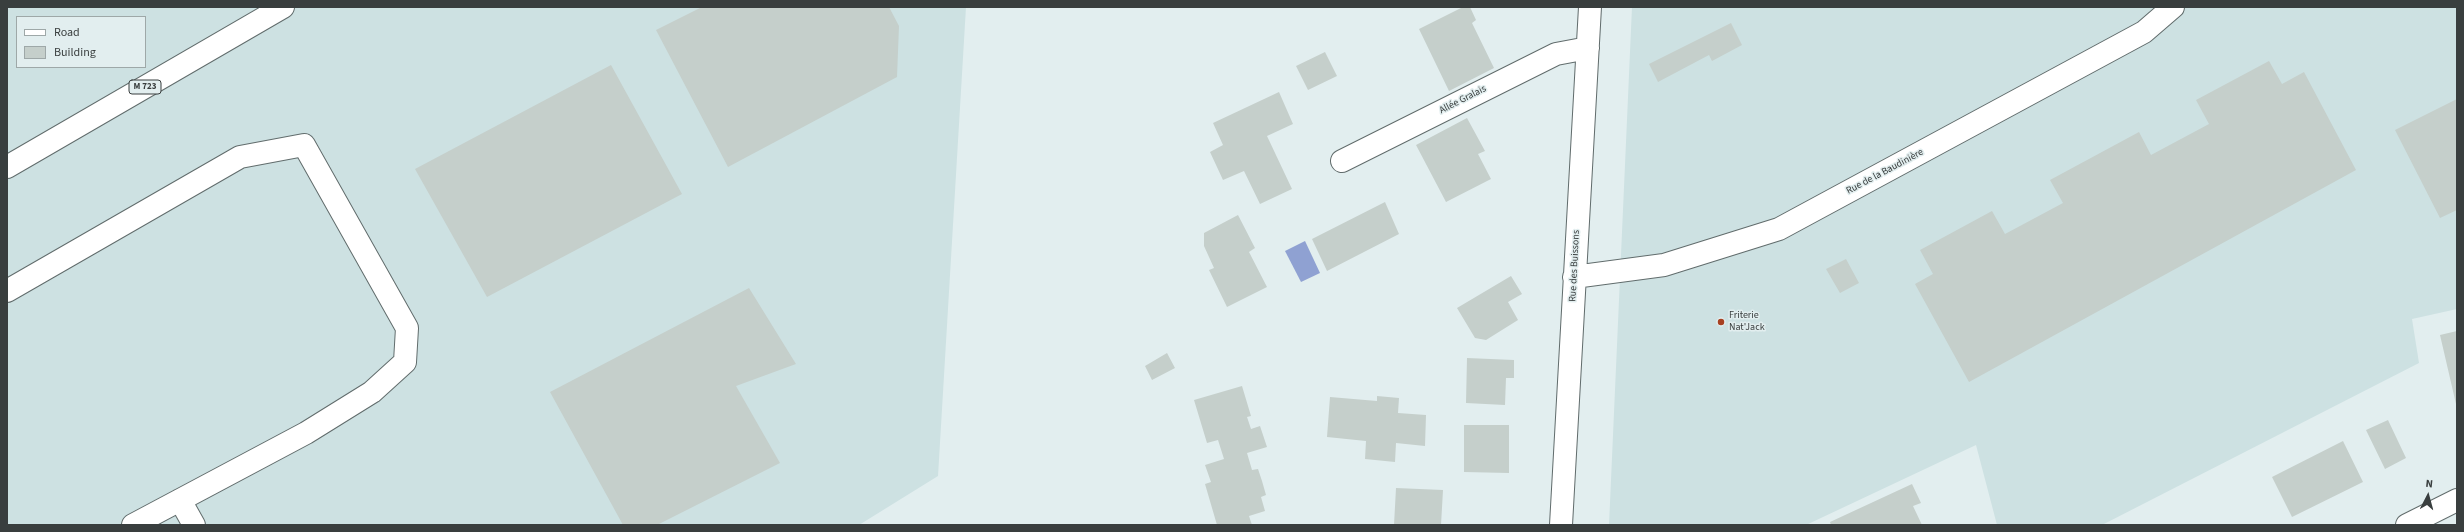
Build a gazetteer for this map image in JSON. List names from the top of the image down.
{
  "streets": {
    "street": [
      "M 723",
      "Allée Gralais",
      "Rue de la Baudinière",
      "Rue des Buissons"
    ]
  },
  "crossings": [
    ["Allée Gralais", "Rue des Buissons"],
    ["Rue de la Baudinière", "Rue des Buissons"]
  ],
  "places": ["Friterie Nat'Jack"],
  "legend": ["Road", "Building"],
  "north": "top"
}
